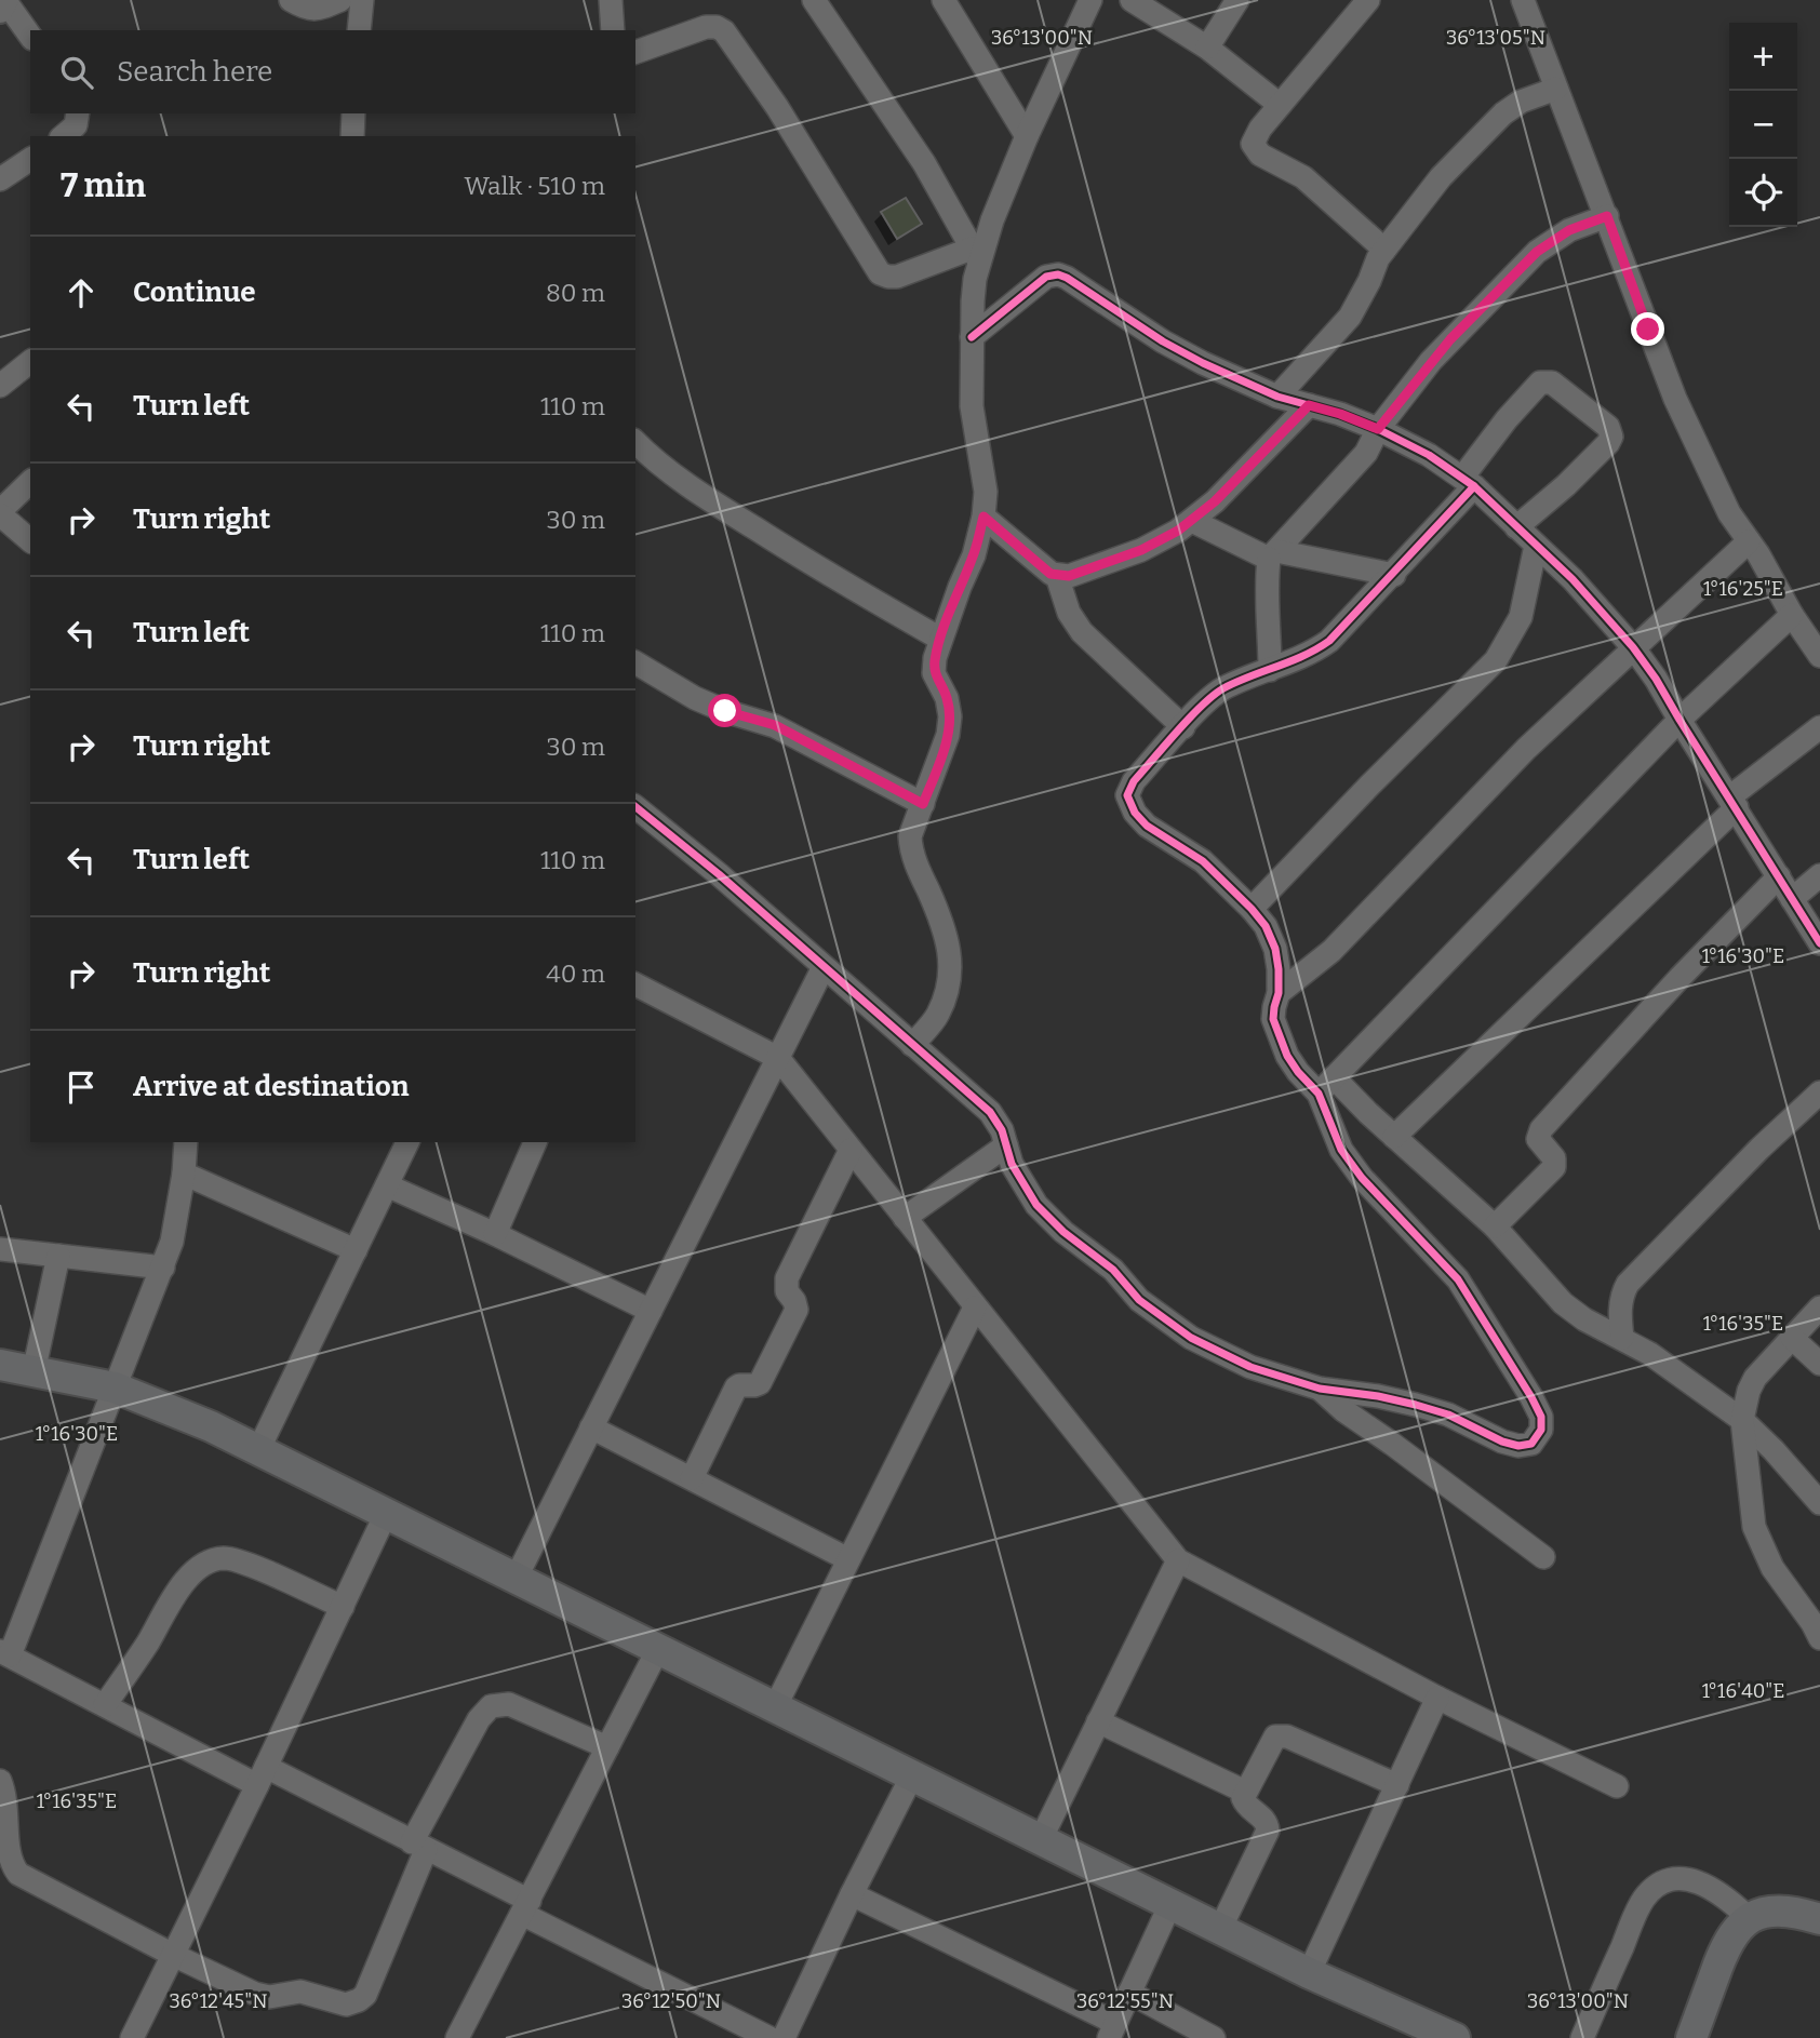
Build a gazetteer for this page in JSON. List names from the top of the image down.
{
  "page": {
    "map_buttons": ["+", "−"],
    "search": "Search here",
    "heading": ["7 min", "Walk · 510 m"],
    "list": [
      ["Continue", "80 m"],
      ["Turn left", "110 m"],
      ["Turn right", "30 m"],
      ["Turn left", "110 m"],
      ["Turn right", "30 m"],
      ["Turn left", "110 m"],
      ["Turn right", "40 m"],
      "Arrive at destination"
    ]
  },
  "coordinates": [
    "36°13'05\"N",
    "36°13'00\"N",
    "1°16'25\"E",
    "1°16'30\"E",
    "1°16'35\"E",
    "1°16'40\"E",
    "36°12'45\"N",
    "36°12'50\"N",
    "36°12'55\"N"
  ]
}
